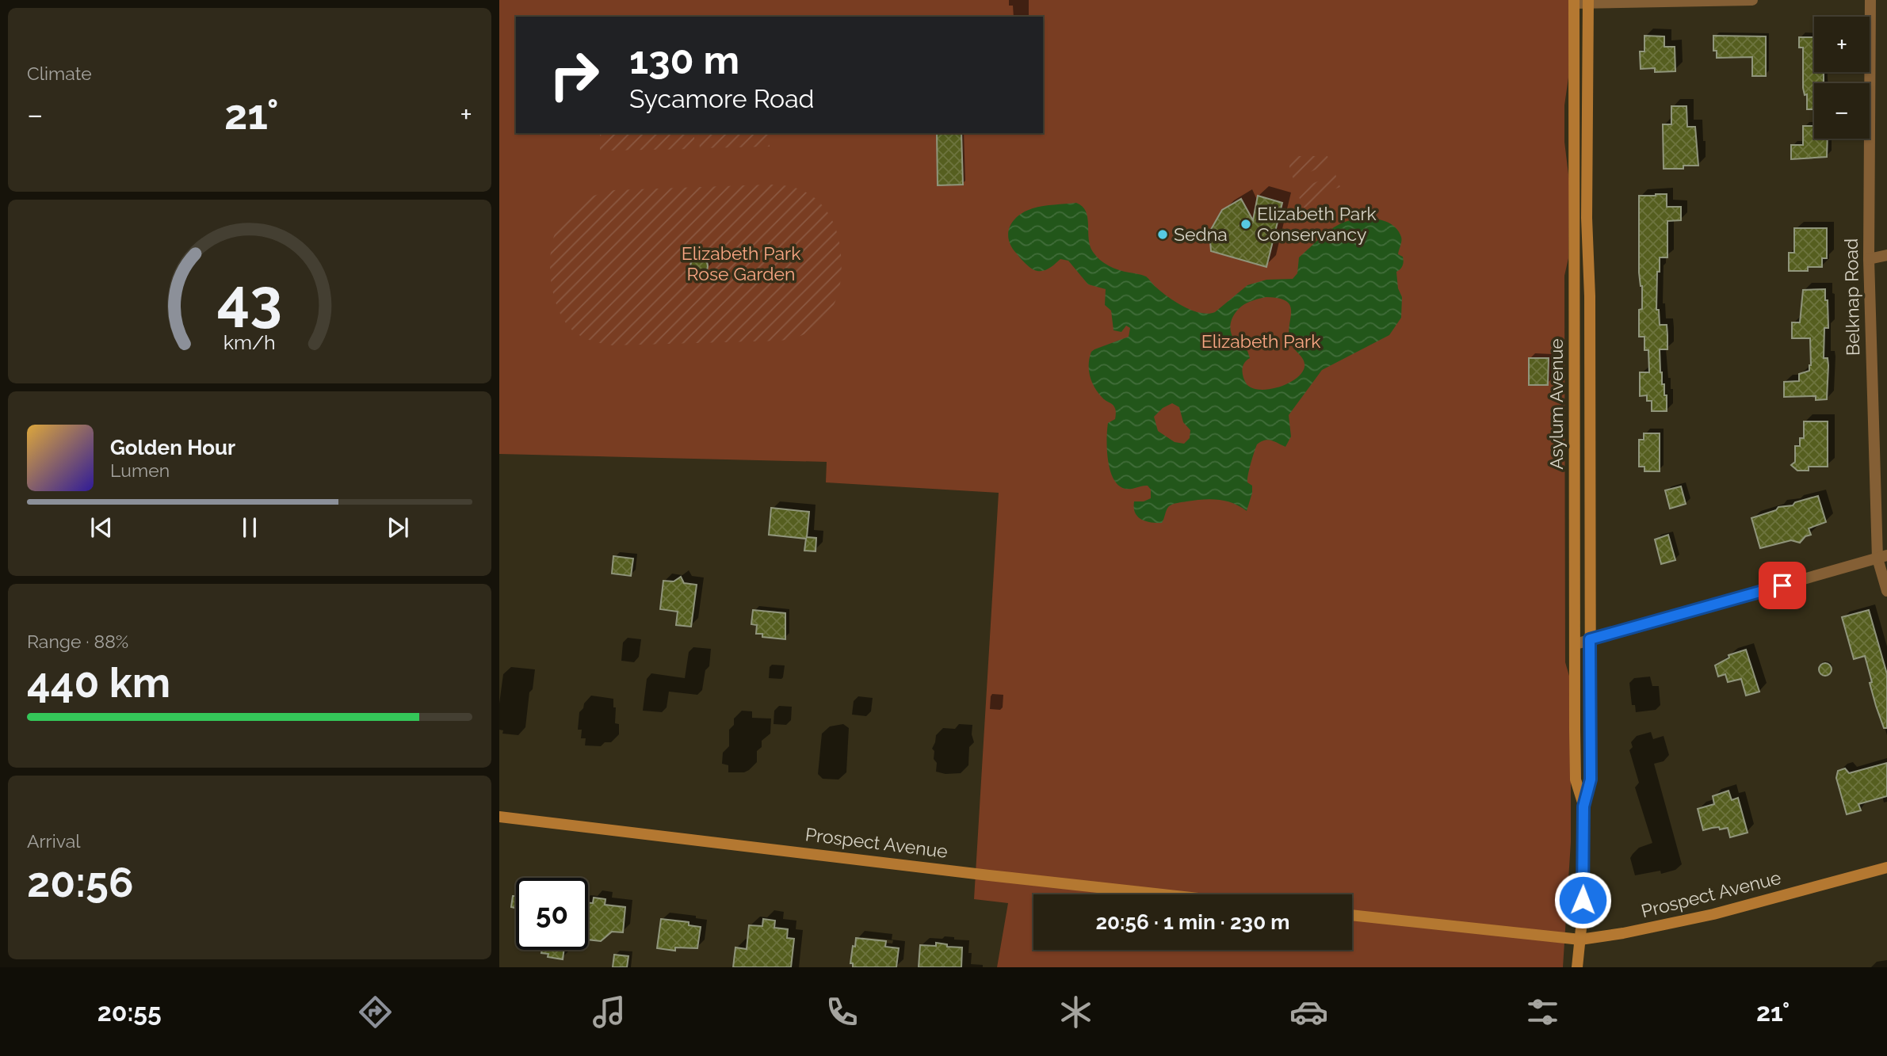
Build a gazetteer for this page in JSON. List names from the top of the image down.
{
  "streets": {
    "main road": ["Asylum Avenue", "Prospect Avenue"],
    "street": ["Belknap Road"]
  },
  "crossings": [
    ["Asylum Avenue", "Prospect Avenue"]
  ],
  "parks": ["Elizabeth Park Rose Garden", "Elizabeth Park"],
  "places": ["Elizabeth Park Conservancy", "Sedna"],
  "page": {
    "tile": [
      "Climate",
      ["Range · 88%", "440 km"],
      ["Arrival", "20:56"]
    ],
    "map_buttons": ["+", "−"],
    "turn": ["130 m", "Sycamore Road"],
    "heat": ["−", "21°", "+"],
    "song": ["Golden Hour", "Lumen"],
    "limit": "50",
    "trip": "20:56 · 1 min · 230 m",
    "tabs": ["20:55", "21°"],
    "gauge": ["43", "km/h"]
  }
}
